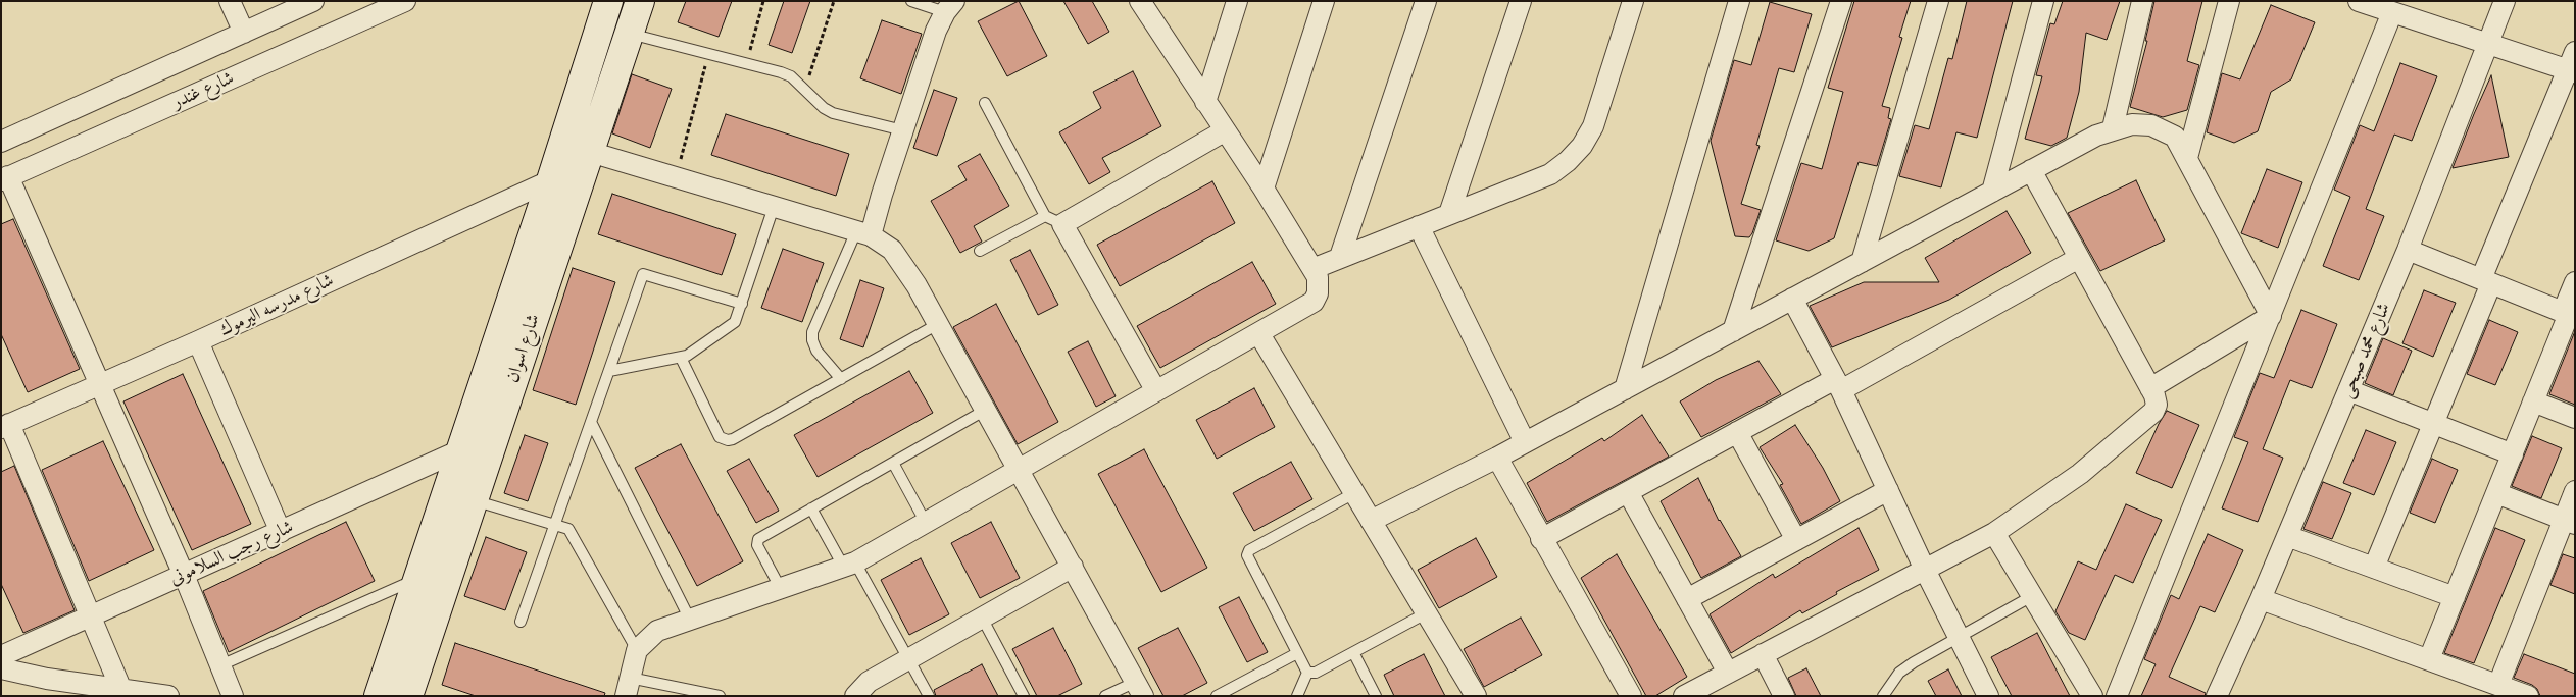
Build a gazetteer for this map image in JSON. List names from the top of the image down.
{
  "streets": {
    "street": [
      "شارع غندر",
      "شارع مدرسه اليرموك",
      "شارع اسوان",
      "شارع محمد صبحى",
      "شارع رجب السلامونى"
    ]
  },
  "crossings": [
    ["شارع مدرسه اليرموك", "شارع اسوان"],
    ["شارع اسوان", "شارع رجب السلامونى"]
  ]
}
